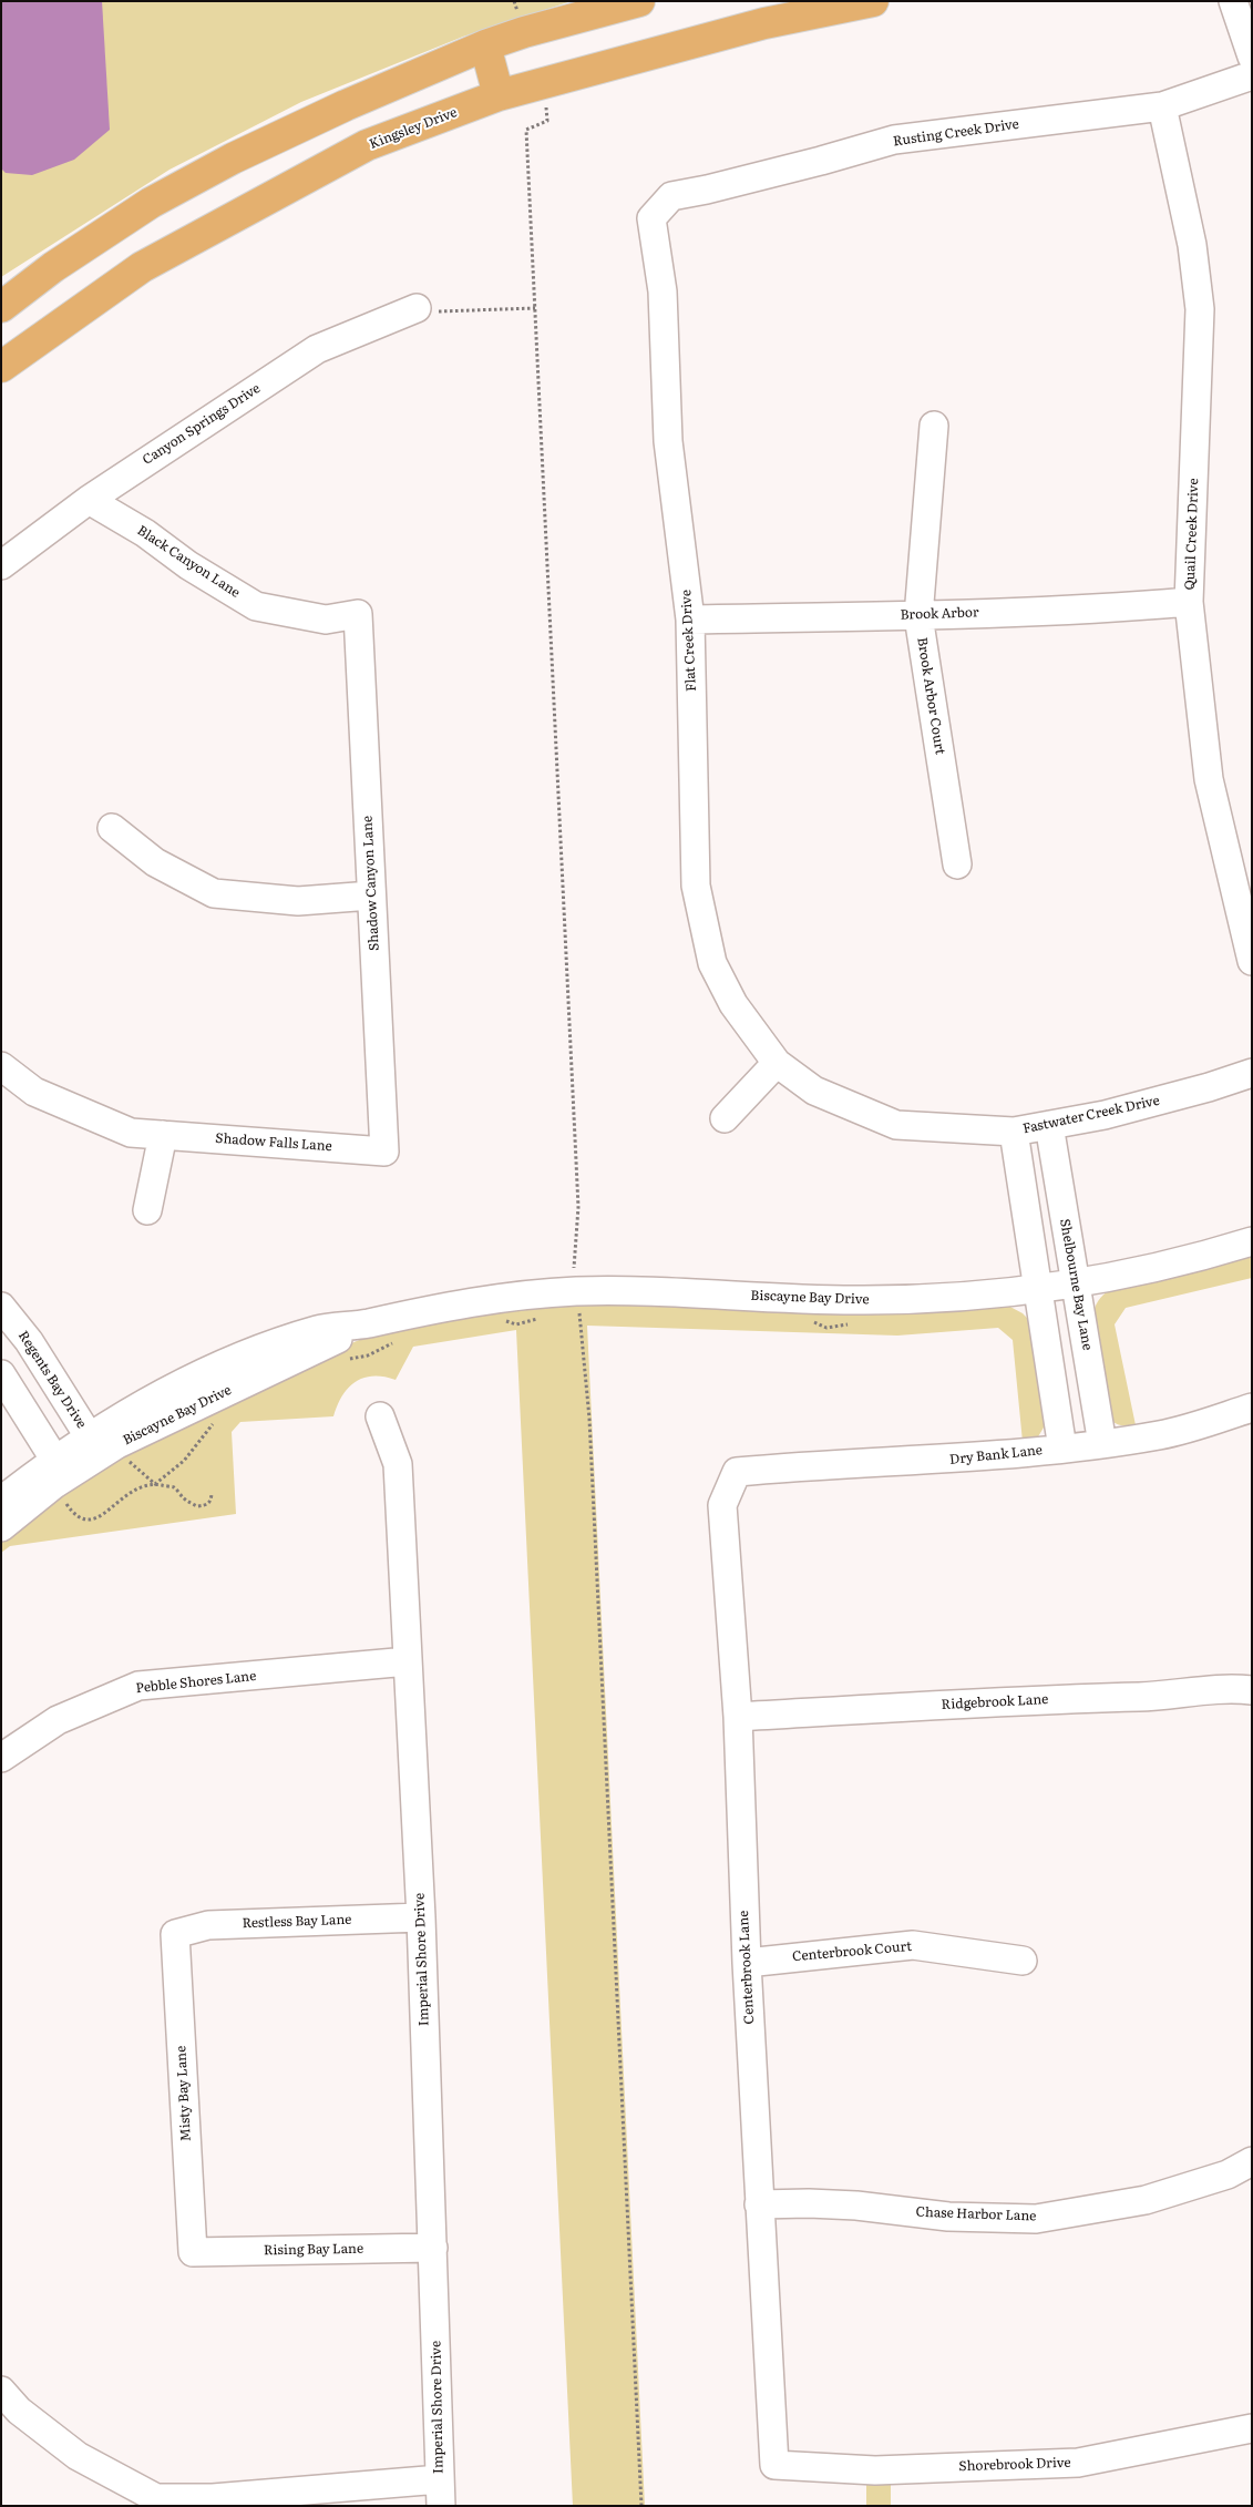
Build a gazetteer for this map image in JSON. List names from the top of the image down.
{
  "streets": {
    "main road": ["Kingsley Drive"],
    "street": [
      "Rusting Creek Drive",
      "Canyon Springs Drive",
      "Quail Creek Drive",
      "Black Canyon Lane",
      "Brook Arbor",
      "Flat Creek Drive",
      "Brook Arbor Court",
      "Shadow Canyon Lane",
      "Fastwater Creek Drive",
      "Shadow Falls Lane",
      "Shelbourne Bay Lane",
      "Biscayne Bay Drive",
      "Regents Bay Drive",
      "Dry Bank Lane",
      "Pebble Shores Lane",
      "Ridgebrook Lane",
      "Restless Bay Lane",
      "Centerbrook Court",
      "Imperial Shore Drive",
      "Centerbrook Lane",
      "Misty Bay Lane",
      "Chase Harbor Lane",
      "Rising Bay Lane",
      "Shorebrook Drive"
    ]
  },
  "crossings": [
    ["Rusting Creek Drive", "Quail Creek Drive"],
    ["Rusting Creek Drive", "Flat Creek Drive"],
    ["Canyon Springs Drive", "Black Canyon Lane"],
    ["Quail Creek Drive", "Brook Arbor"],
    ["Black Canyon Lane", "Shadow Canyon Lane"],
    ["Brook Arbor", "Flat Creek Drive"],
    ["Brook Arbor", "Brook Arbor Court"],
    ["Flat Creek Drive", "Fastwater Creek Drive"],
    ["Shadow Canyon Lane", "Shadow Falls Lane"],
    ["Fastwater Creek Drive", "Shelbourne Bay Lane"],
    ["Shelbourne Bay Lane", "Biscayne Bay Drive"],
    ["Shelbourne Bay Lane", "Dry Bank Lane"],
    ["Biscayne Bay Drive", "Regents Bay Drive"],
    ["Dry Bank Lane", "Centerbrook Lane"],
    ["Pebble Shores Lane", "Imperial Shore Drive"],
    ["Ridgebrook Lane", "Centerbrook Lane"],
    ["Restless Bay Lane", "Imperial Shore Drive"],
    ["Restless Bay Lane", "Misty Bay Lane"],
    ["Centerbrook Court", "Centerbrook Lane"],
    ["Imperial Shore Drive", "Rising Bay Lane"],
    ["Centerbrook Lane", "Chase Harbor Lane"],
    ["Centerbrook Lane", "Shorebrook Drive"],
    ["Misty Bay Lane", "Rising Bay Lane"]
  ]
}
